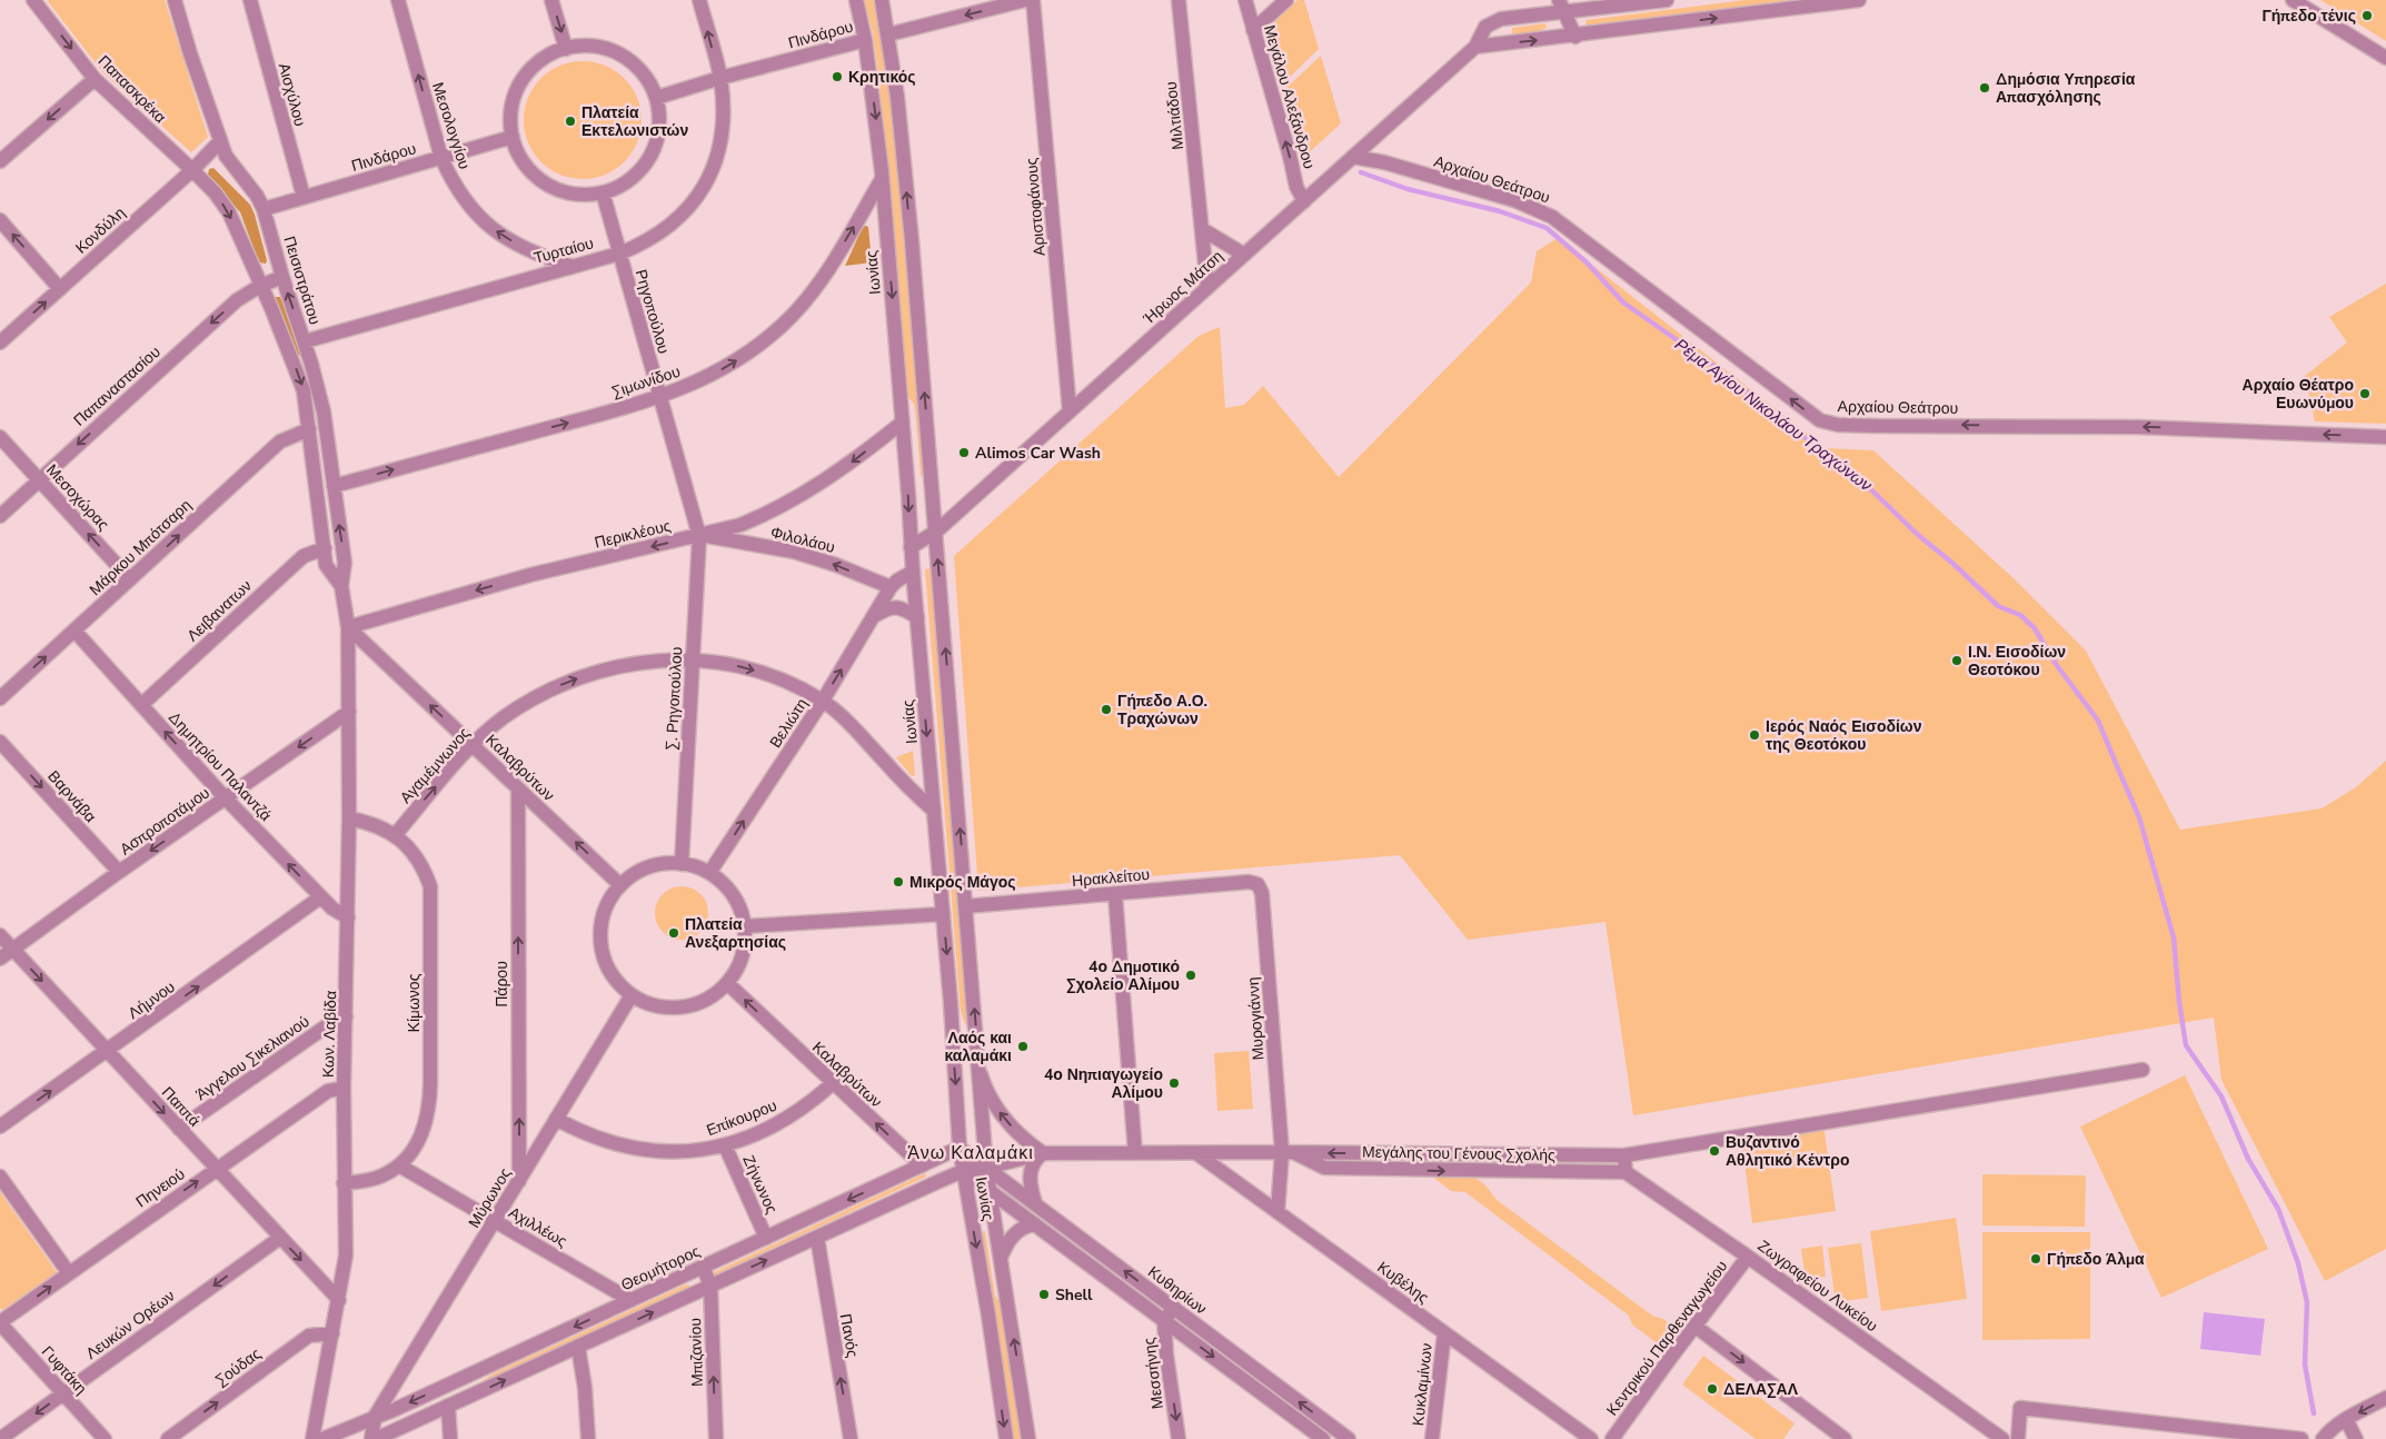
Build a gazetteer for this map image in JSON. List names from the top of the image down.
{
  "streets": {
    "street": [
      "Πινδάρου",
      "Παπασκρέκα",
      "Αισχύλου",
      "Μεγάλου Αλεξάνδρου",
      "Μιλτιάδου",
      "Μεσολογγίου",
      "Αρχαίου Θεάτρου",
      "Αριστοφάνους",
      "Κονδύλη",
      "Τυρταίου",
      "Ιωνίας",
      "Πεισιστράτου",
      "Ήρωος Μάτση",
      "Ρηγοπούλου",
      "Σιμωνίδου",
      "Παπαναστασίου",
      "Μεσοχώρας",
      "Περικλέους",
      "Φιλολάου",
      "Μάρκου Μπότσαρη",
      "Λειβανατων",
      "Σ. Ρηγοπούλου",
      "Βελιώτη",
      "Αγαμέμνωνος",
      "Δημητρίου Παλαντζά",
      "Καλαβρύτων",
      "Βαρνάβα",
      "Ασπροποτάμου",
      "Ηρακλείτου",
      "Πάρου",
      "Λήμνου",
      "Κίμωνος",
      "Μυρογιάννη",
      "Κων. Λαβίδα",
      "Άγγελου Σικελιανού",
      "Παππά",
      "Επίκουρου",
      "Μεγάλης του Γένους Σχολής",
      "Ζήνωνος",
      "Πηνειού",
      "Μύρωνος",
      "Αχιλλέως",
      "Θεομήτορος",
      "Κυβέλης",
      "Ζωγραφείου Λυκείου",
      "Κυθηρίων",
      "Λευκών Ορέων",
      "Πανός",
      "Κεντρικού Παρθεναγωγείου",
      "Μπιζανίου",
      "Σούδας",
      "Γυφτάκη",
      "Μεσσήνης",
      "Κυκλαμίνων"
    ]
  },
  "crossings": [
    ["Πινδάρου", "Αισχύλου"],
    ["Πινδάρου", "Μεσολογγίου"],
    ["Πινδάρου", "Τυρταίου"],
    ["Πινδάρου", "Ιωνίας"],
    ["Πινδάρου", "Πεισιστράτου"],
    ["Πινδάρου", "Ρηγοπούλου"],
    ["Παπασκρέκα", "Κονδύλη"],
    ["Παπασκρέκα", "Πεισιστράτου"],
    ["Παπασκρέκα", "Παπαναστασίου"],
    ["Παπασκρέκα", "Μάρκου Μπότσαρη"],
    ["Παπασκρέκα", "Λειβανατων"],
    ["Παπασκρέκα", "Κων. Λαβίδα"],
    ["Μεγάλου Αλεξάνδρου", "Ήρωος Μάτση"],
    ["Μιλτιάδου", "Ήρωος Μάτση"],
    ["Μεσολογγίου", "Τυρταίου"],
    ["Αρχαίου Θεάτρου", "Ήρωος Μάτση"],
    ["Αριστοφάνους", "Ήρωος Μάτση"],
    ["Κονδύλη", "Πεισιστράτου"],
    ["Τυρταίου", "Πεισιστράτου"],
    ["Τυρταίου", "Ρηγοπούλου"],
    ["Ιωνίας", "Ήρωος Μάτση"],
    ["Ιωνίας", "Σιμωνίδου"],
    ["Ιωνίας", "Περικλέους"],
    ["Ιωνίας", "Αγαμέμνωνος"],
    ["Ιωνίας", "Ηρακλείτου"],
    ["Ιωνίας", "Μεγάλης του Γένους Σχολής"],
    ["Ιωνίας", "Θεομήτορος"],
    ["Ιωνίας", "Κυθηρίων"],
    ["Πεισιστράτου", "Σιμωνίδου"],
    ["Πεισιστράτου", "Παπαναστασίου"],
    ["Πεισιστράτου", "Κων. Λαβίδα"],
    ["Ρηγοπούλου", "Σιμωνίδου"],
    ["Ρηγοπούλου", "Περικλέους"],
    ["Ρηγοπούλου", "Φιλολάου"],
    ["Ρηγοπούλου", "Σ. Ρηγοπούλου"],
    ["Παπαναστασίου", "Μεσοχώρας"],
    ["Μεσοχώρας", "Μάρκου Μπότσαρη"],
    ["Περικλέους", "Φιλολάου"],
    ["Περικλέους", "Σ. Ρηγοπούλου"],
    ["Περικλέους", "Καλαβρύτων"],
    ["Περικλέους", "Κων. Λαβίδα"],
    ["Φιλολάου", "Σ. Ρηγοπούλου"],
    ["Φιλολάου", "Βελιώτη"],
    ["Μάρκου Μπότσαρη", "Δημητρίου Παλαντζά"],
    ["Λειβανατων", "Δημητρίου Παλαντζά"],
    ["Σ. Ρηγοπούλου", "Βελιώτη"],
    ["Σ. Ρηγοπούλου", "Αγαμέμνωνος"],
    ["Σ. Ρηγοπούλου", "Καλαβρύτων"],
    ["Σ. Ρηγοπούλου", "Μύρωνος"],
    ["Βελιώτη", "Αγαμέμνωνος"],
    ["Βελιώτη", "Καλαβρύτων"],
    ["Βελιώτη", "Μύρωνος"],
    ["Αγαμέμνωνος", "Καλαβρύτων"],
    ["Αγαμέμνωνος", "Κίμωνος"],
    ["Δημητρίου Παλαντζά", "Ασπροποτάμου"],
    ["Δημητρίου Παλαντζά", "Λήμνου"],
    ["Δημητρίου Παλαντζά", "Κων. Λαβίδα"],
    ["Καλαβρύτων", "Πάρου"],
    ["Καλαβρύτων", "Κων. Λαβίδα"],
    ["Καλαβρύτων", "Επίκουρου"],
    ["Καλαβρύτων", "Μύρωνος"],
    ["Καλαβρύτων", "Θεομήτορος"],
    ["Βαρνάβα", "Ασπροποτάμου"],
    ["Ασπροποτάμου", "Κων. Λαβίδα"],
    ["Ασπροποτάμου", "Παππά"],
    ["Ηρακλείτου", "Μυρογιάννη"],
    ["Πάρου", "Μύρωνος"],
    ["Λήμνου", "Παππά"],
    ["Κίμωνος", "Κων. Λαβίδα"],
    ["Κίμωνος", "Αχιλλέως"],
    ["Μυρογιάννη", "Μεγάλης του Γένους Σχολής"],
    ["Μυρογιάννη", "Κυβέλης"],
    ["Κων. Λαβίδα", "Άγγελου Σικελιανού"],
    ["Κων. Λαβίδα", "Παππά"],
    ["Κων. Λαβίδα", "Πηνειού"],
    ["Κων. Λαβίδα", "Σούδας"],
    ["Άγγελου Σικελιανού", "Παππά"],
    ["Παππά", "Πηνειού"],
    ["Παππά", "Λευκών Ορέων"],
    ["Επίκουρου", "Ζήνωνος"],
    ["Επίκουρου", "Μύρωνος"],
    ["Μεγάλης του Γένους Σχολής", "Κυβέλης"],
    ["Μεγάλης του Γένους Σχολής", "Ζωγραφείου Λυκείου"],
    ["Μεγάλης του Γένους Σχολής", "Κυθηρίων"],
    ["Ζήνωνος", "Θεομήτορος"],
    ["Πηνειού", "Γυφτάκη"],
    ["Μύρωνος", "Αχιλλέως"],
    ["Μύρωνος", "Θεομήτορος"],
    ["Αχιλλέως", "Θεομήτορος"],
    ["Θεομήτορος", "Μπιζανίου"],
    ["Κυβέλης", "Κυκλαμίνων"],
    ["Ζωγραφείου Λυκείου", "Κεντρικού Παρθεναγωγείου"],
    ["Κυθηρίων", "Μεσσήνης"],
    ["Λευκών Ορέων", "Γυφτάκη"]
  ],
  "one_way": [
    "Παπασκρέκα",
    "Μεγάλου Αλεξάνδρου",
    "Μεσολογγίου",
    "Αρχαίου Θεάτρου",
    "Σιμωνίδου",
    "Παπαναστασίου",
    "Μεσοχώρας",
    "Περικλέους",
    "Φιλολάου",
    "Μάρκου Μπότσαρη",
    "Βελιώτη",
    "Αγαμέμνωνος",
    "Δημητρίου Παλαντζά",
    "Καλαβρύτων",
    "Βαρνάβα",
    "Ασπροποτάμου",
    "Πάρου",
    "Λήμνου",
    "Παππά",
    "Πηνειού",
    "Λευκών Ορέων",
    "Πανός",
    "Μπιζανίου",
    "Σούδας",
    "Μεσσήνης"
  ],
  "districts": ["Άνω Καλαμάκι"],
  "water": ["Ρέμα Αγίου Νικολάου Τραχώνων"],
  "places": [
    "Γήπεδο τένις",
    "Κρητικός",
    "Δημόσια Υπηρεσία Απασχόλησης",
    "Πλατεία Εκτελωνιστών",
    "Αρχαίο Θέατρο Ευωνύμου",
    "Alimos Car Wash",
    "Ι.Ν. Εισοδίων Θεοτόκου",
    "Γήπεδο Α.Ο. Τραχώνων",
    "Ιερός Ναός Εισοδίων της Θεοτόκου",
    "Μικρός Μάγος",
    "Πλατεία Ανεξαρτησίας",
    "4ο Δημοτικό Σχολείο Αλίμου",
    "Λαός και καλαμάκι",
    "4ο Νηπιαγωγείο Αλίμου",
    "Βυζαντινό Αθλητικό Κέντρο",
    "Γήπεδο Άλμα",
    "Shell",
    "ΔΕΛΑΣΑΛ"
  ]
}
